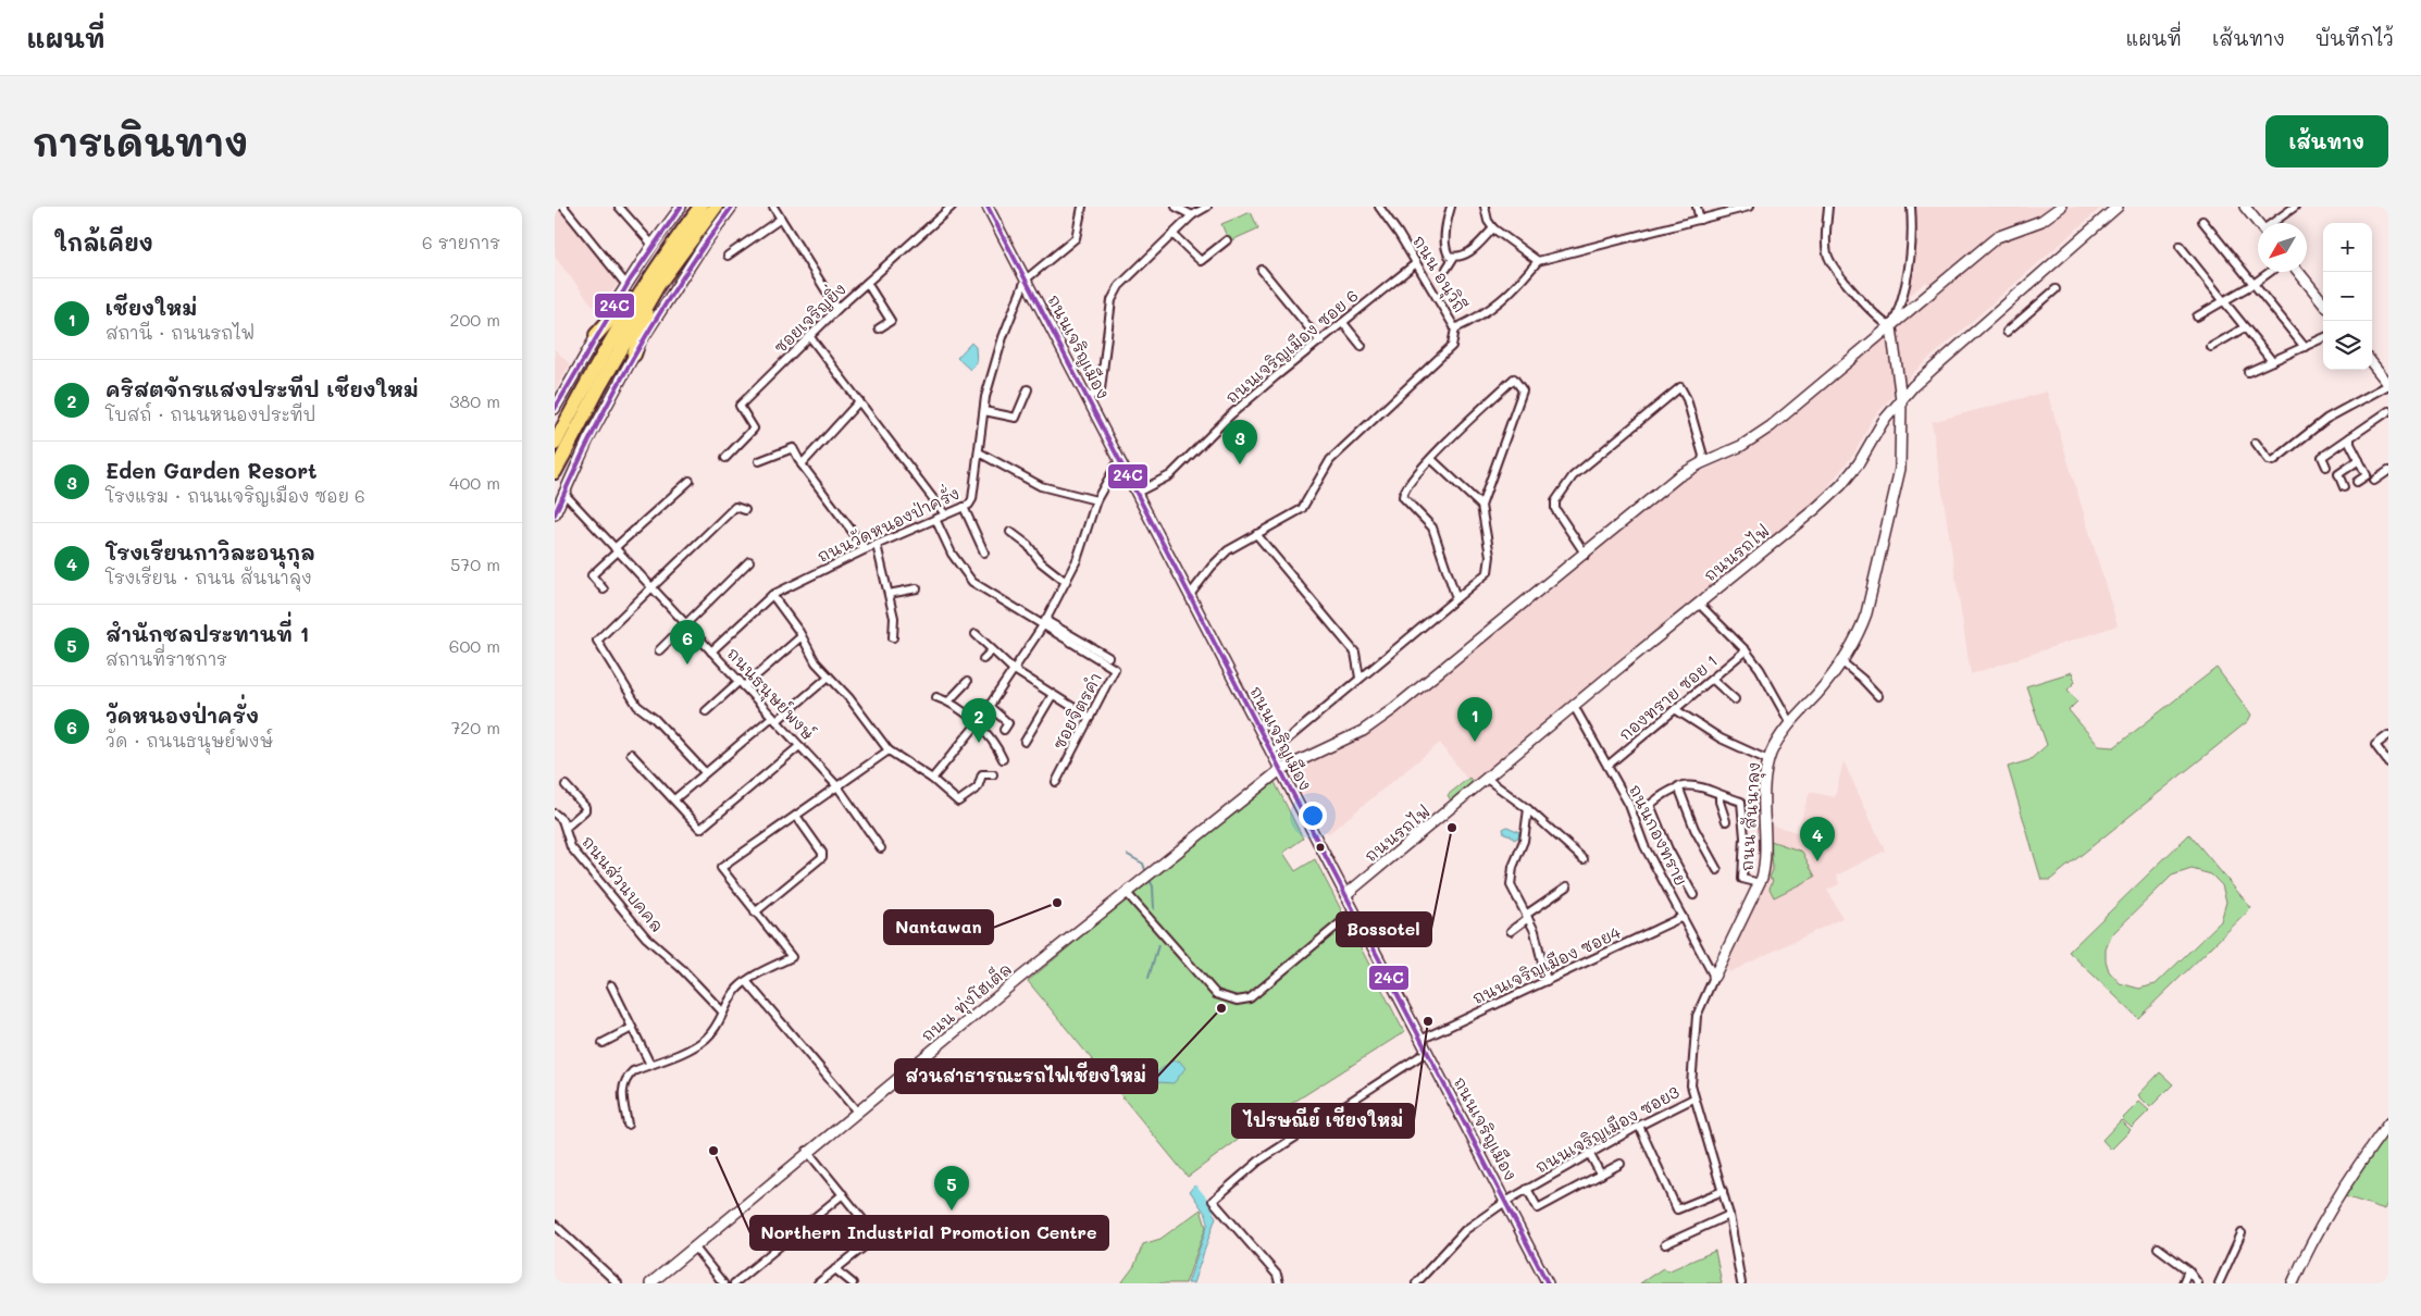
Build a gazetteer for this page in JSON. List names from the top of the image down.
{
  "streets": {
    "main road": [
      "ถนนเจริญเมือง",
      "ถนนรถไฟ",
      "ถนน สันนาลุง",
      "ถนน ทุ่งโฮเต็ล"
    ],
    "street": [
      "ถนน อนุวิถี",
      "ซอยเจริญยิ่ง",
      "ถนนเจริญเมือง ซอย 6",
      "ถนนวัดหนองป่าครั่ง",
      "ถนนธนุษย์พงษ์",
      "กองทราย ซอย 1",
      "ซอยจิตรคำ",
      "ถนนกองทราย",
      "ถนนส่วนบคคล",
      "ถนนเจริญเมือง ซอย4",
      "ถนนเจริญเมือง ซอย3"
    ]
  },
  "crossings": [
    ["ถนน อนุวิถี", "ถนนเจริญเมือง ซอย 6"],
    ["ถนนเจริญเมือง", "ถนนเจริญเมือง ซอย 6"],
    ["ถนนเจริญเมือง", "ถนนวัดหนองป่าครั่ง"],
    ["ถนนเจริญเมือง", "ถนนรถไฟ"],
    ["ถนนเจริญเมือง", "ถนนเจริญเมือง ซอย4"],
    ["ถนนเจริญเมือง", "ถนน ทุ่งโฮเต็ล"],
    ["ถนนเจริญเมือง", "ถนนเจริญเมือง ซอย3"],
    ["ถนนวัดหนองป่าครั่ง", "ถนนธนุษย์พงษ์"],
    ["ถนนรถไฟ", "ถนน สันนาลุง"],
    ["ถนนรถไฟ", "ถนนกองทราย"],
    ["กองทราย ซอย 1", "ถนนกองทราย"],
    ["ถนน สันนาลุง", "ถนนกองทราย"],
    ["ถนน สันนาลุง", "ถนน ทุ่งโฮเต็ล"],
    ["ถนน สันนาลุง", "ถนนเจริญเมือง ซอย3"],
    ["ถนนกองทราย", "ถนนเจริญเมือง ซอย4"]
  ],
  "places": [
    "Bossotel",
    "Nantawan",
    "สวนสาธารณะรถไฟเชียงใหม่",
    "ไปรษณีย์ เชียงใหม่",
    "Northern Industrial Promotion Centre"
  ],
  "lines": ["transit line 24C"],
  "north": "bottom left",
  "page": {
    "header": "แผนที่",
    "nav": ["แผนที่", "เส้นทาง", "บันทึกไว้"],
    "buttons": "เส้นทาง",
    "title": "การเดินทาง",
    "heading": ["ใกล้เคียง", "6 รายการ"],
    "map_buttons": ["+", "−"],
    "list": [
      {
        "mark": "1",
        "name": "เชียงใหม่",
        "note": "สถานี · ถนนรถไฟ",
        "value": "200 m"
      },
      {
        "mark": "2",
        "name": "คริสตจักรแสงประทีป เชียงใหม่",
        "note": "โบสถ์ · ถนนหนองประทีป",
        "value": "380 m"
      },
      {
        "mark": "3",
        "name": "Eden Garden Resort",
        "note": "โรงแรม · ถนนเจริญเมือง ซอย 6",
        "value": "400 m"
      },
      {
        "mark": "4",
        "name": "โรงเรียนกาวิละอนุกุล",
        "note": "โรงเรียน · ถนน สันนาลุง",
        "value": "570 m"
      },
      {
        "mark": "5",
        "name": "สำนักชลประทานที่ 1",
        "note": "สถานที่ราชการ",
        "value": "600 m"
      },
      {
        "mark": "6",
        "name": "วัดหนองป่าครั่ง",
        "note": "วัด · ถนนธนุษย์พงษ์",
        "value": "720 m"
      }
    ],
    "pins": [
      "3",
      "6",
      "1",
      "2",
      "4",
      "5"
    ]
  }
}
